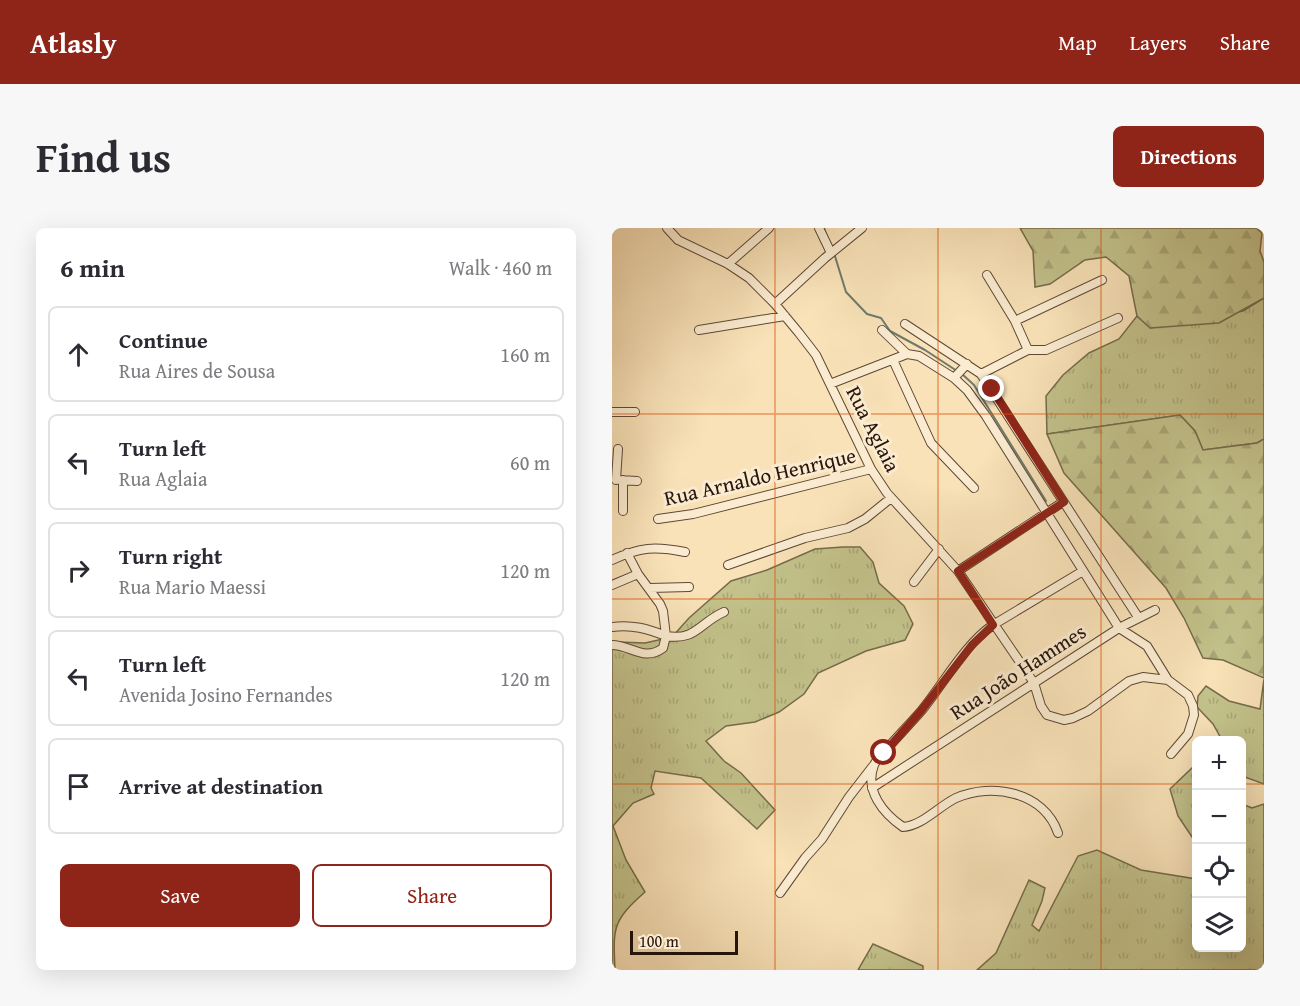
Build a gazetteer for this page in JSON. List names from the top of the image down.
{
  "streets": {
    "street": ["Rua Aglaia", "Rua Arnaldo Henrique", "Rua João Hammes"]
  },
  "crossings": [
    ["Rua Aglaia", "Rua Arnaldo Henrique"],
    ["Rua Aglaia", "Rua João Hammes"]
  ],
  "scale_bar": "100 m",
  "page": {
    "header": "Atlasly",
    "nav": ["Map", "Layers", "Share"],
    "title": "Find us",
    "buttons": [
      "Directions",
      ["Save", "Share"]
    ],
    "heading": ["6 min", "Walk · 460 m"],
    "list": [
      ["Continue", "Rua Aires de Sousa", "160 m"],
      ["Turn left", "Rua Aglaia", "60 m"],
      ["Turn right", "Rua Mario Maessi", "120 m"],
      ["Turn left", "Avenida Josino Fernandes", "120 m"],
      "Arrive at destination"
    ],
    "map_buttons": ["+", "−"],
    "scale": "100 m"
  }
}
